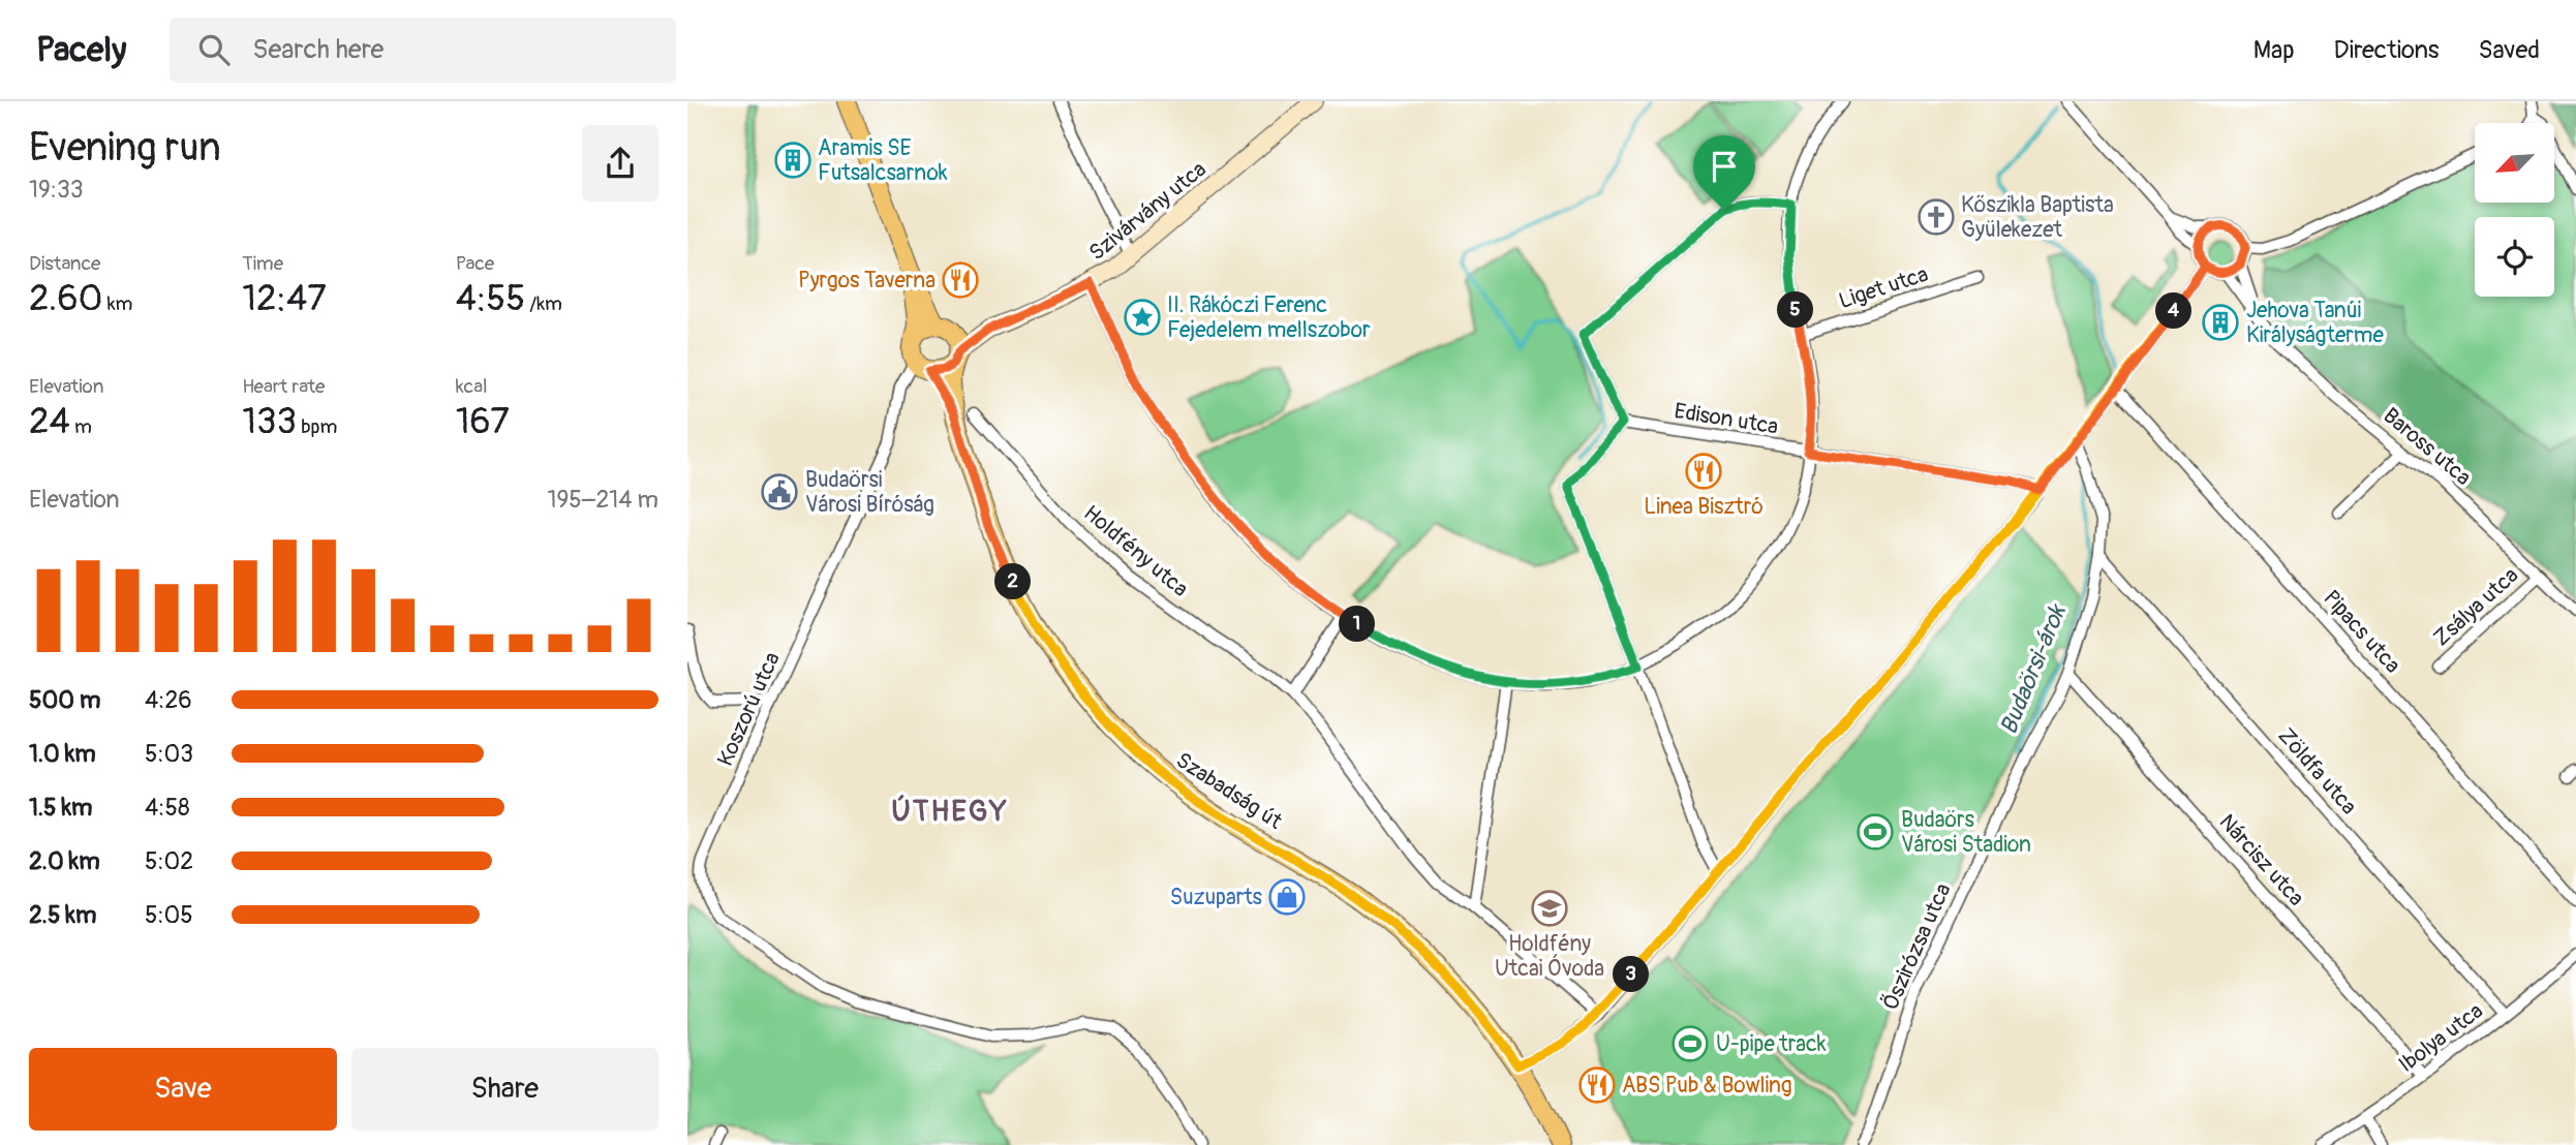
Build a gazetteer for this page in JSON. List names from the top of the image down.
{
  "streets": {
    "main road": ["Szabadság út"],
    "street": [
      "Szivárvány utca",
      "Liget utca",
      "Edison utca",
      "Baross utca",
      "Holdfény utca",
      "Zsálya utca",
      "Pipacs utca",
      "Koszorú utca",
      "Zöldfa utca",
      "Nárcisz utca",
      "Őszirózsa utca",
      "Ibolya utca"
    ]
  },
  "crossings": [
    ["Szivárvány utca", "Koszorú utca"],
    ["Szivárvány utca", "Szabadság út"],
    ["Baross utca", "Zsálya utca"],
    ["Koszorú utca", "Szabadság út"],
    ["Zöldfa utca", "Őszirózsa utca"],
    ["Zöldfa utca", "Ibolya utca"],
    ["Nárcisz utca", "Őszirózsa utca"],
    ["Nárcisz utca", "Ibolya utca"]
  ],
  "districts": ["ÚTHEGY"],
  "water": ["Budaörsi-árok"],
  "places": {
    "building": ["Aramis SE Futsalcsarnok", "Jehova Tanúi Királyságterme"],
    "church": ["Kőszikla Baptista Gyülekezet"],
    "restaurant": ["Pyrgos Taverna", "Linea Bisztró", "ABS Pub & Bowling"],
    "place": ["II. Rákóczi Ferenc Fejedelem mellszobor"],
    "public building": ["Budaörsi Városi Bíróság"],
    "sports": ["Budaörs Városi Stadion", "U-pipe track"],
    "shop": ["Suzuparts"],
    "school or university": ["Holdfény Utcai Óvoda"]
  },
  "north": "bottom left",
  "page": {
    "header": "Pacely",
    "search": "Search here",
    "nav": ["Map", "Directions", "Saved"],
    "heading": ["Evening run", "19:33"],
    "stats": [
      ["Distance", "2.60 km"],
      ["Time", "12:47"],
      ["Pace", "4:55 /km"],
      ["Elevation", "24 m"],
      ["Heart rate", "133 bpm"],
      ["kcal", "167"]
    ],
    "pins": [
      "5",
      "4",
      "2",
      "1",
      "3"
    ],
    "chart": ["Elevation", "195–214 m"],
    "list": [
      {
        "name": "500 m",
        "note": "4:26"
      },
      {
        "name": "1.0 km",
        "note": "5:03"
      },
      {
        "name": "1.5 km",
        "note": "4:58"
      },
      {
        "name": "2.0 km",
        "note": "5:02"
      },
      {
        "name": "2.5 km",
        "note": "5:05"
      }
    ],
    "buttons": ["Save", "Share"]
  }
}
